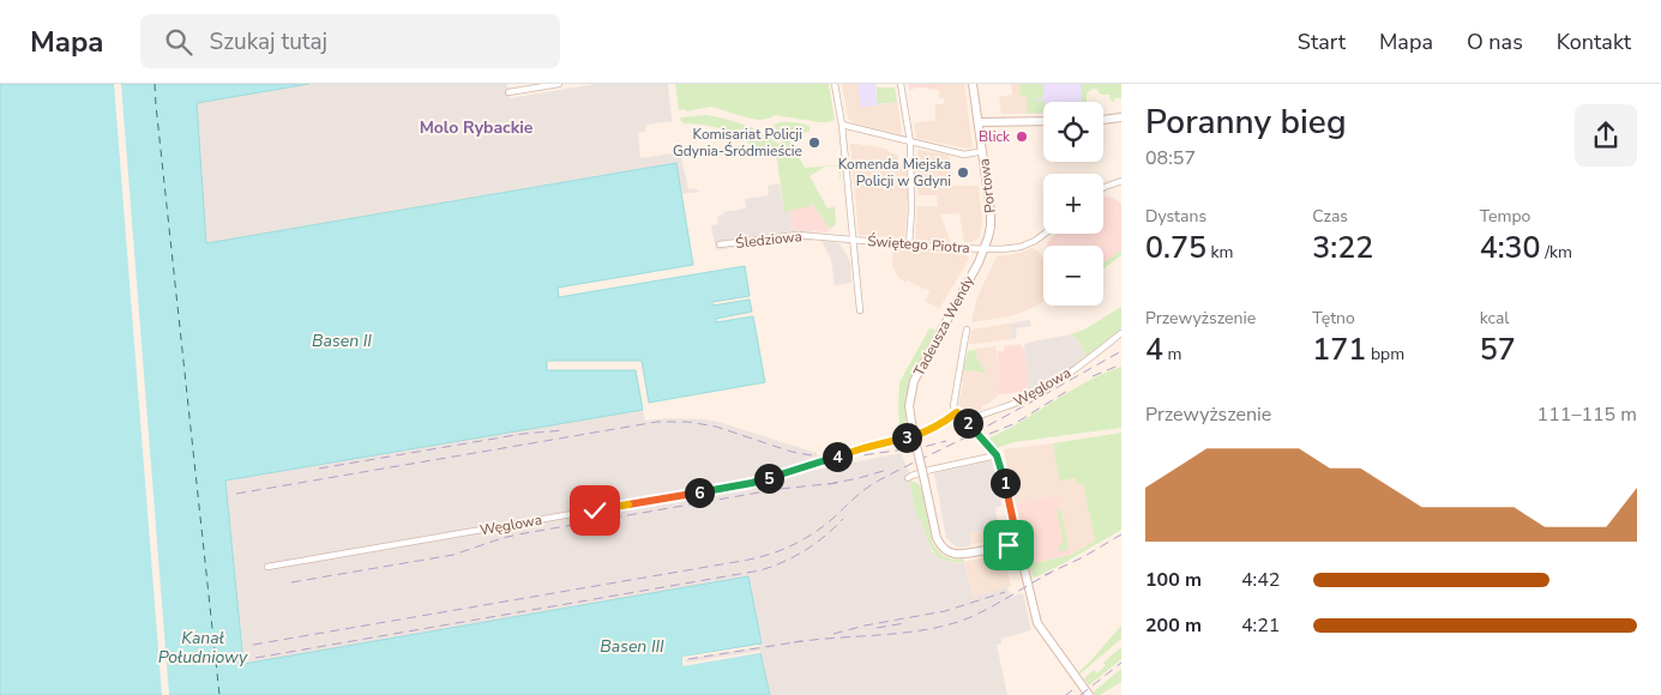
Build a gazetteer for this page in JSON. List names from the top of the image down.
{
  "streets": {
    "street": [
      "Portowa",
      "Śledziowa",
      "Świętego Piotra",
      "Tadeusza Wendy",
      "Węglowa"
    ]
  },
  "crossings": [
    ["Portowa", "Świętego Piotra"],
    ["Portowa", "Tadeusza Wendy"],
    ["Śledziowa", "Świętego Piotra"],
    ["Świętego Piotra", "Tadeusza Wendy"]
  ],
  "districts": ["Molo Rybackie"],
  "water": ["Basen II", "Kanał Południowy", "Basen III"],
  "places": ["Blick", "Komisariat Policji Gdynia-Śródmieście", "Komenda Miejska Policji w Gdyni"],
  "page": {
    "header": "Mapa",
    "search": "Szukaj tutaj",
    "nav": [
      "Start",
      "Mapa",
      "O nas",
      "Kontakt"
    ],
    "heading": ["Poranny bieg", "08:57"],
    "map_buttons": ["+", "−"],
    "stats": [
      ["Dystans", "0.75 km"],
      ["Czas", "3:22"],
      ["Tempo", "4:30 /km"],
      ["Przewyższenie", "4 m"],
      ["Tętno", "171 bpm"],
      ["kcal", "57"]
    ],
    "chart": ["Przewyższenie", "111–115 m"],
    "pins": [
      "2",
      "3",
      "4",
      "5",
      "1",
      "6"
    ],
    "list": [
      {
        "name": "100 m",
        "note": "4:42"
      },
      {
        "name": "200 m",
        "note": "4:21"
      }
    ]
  }
}
